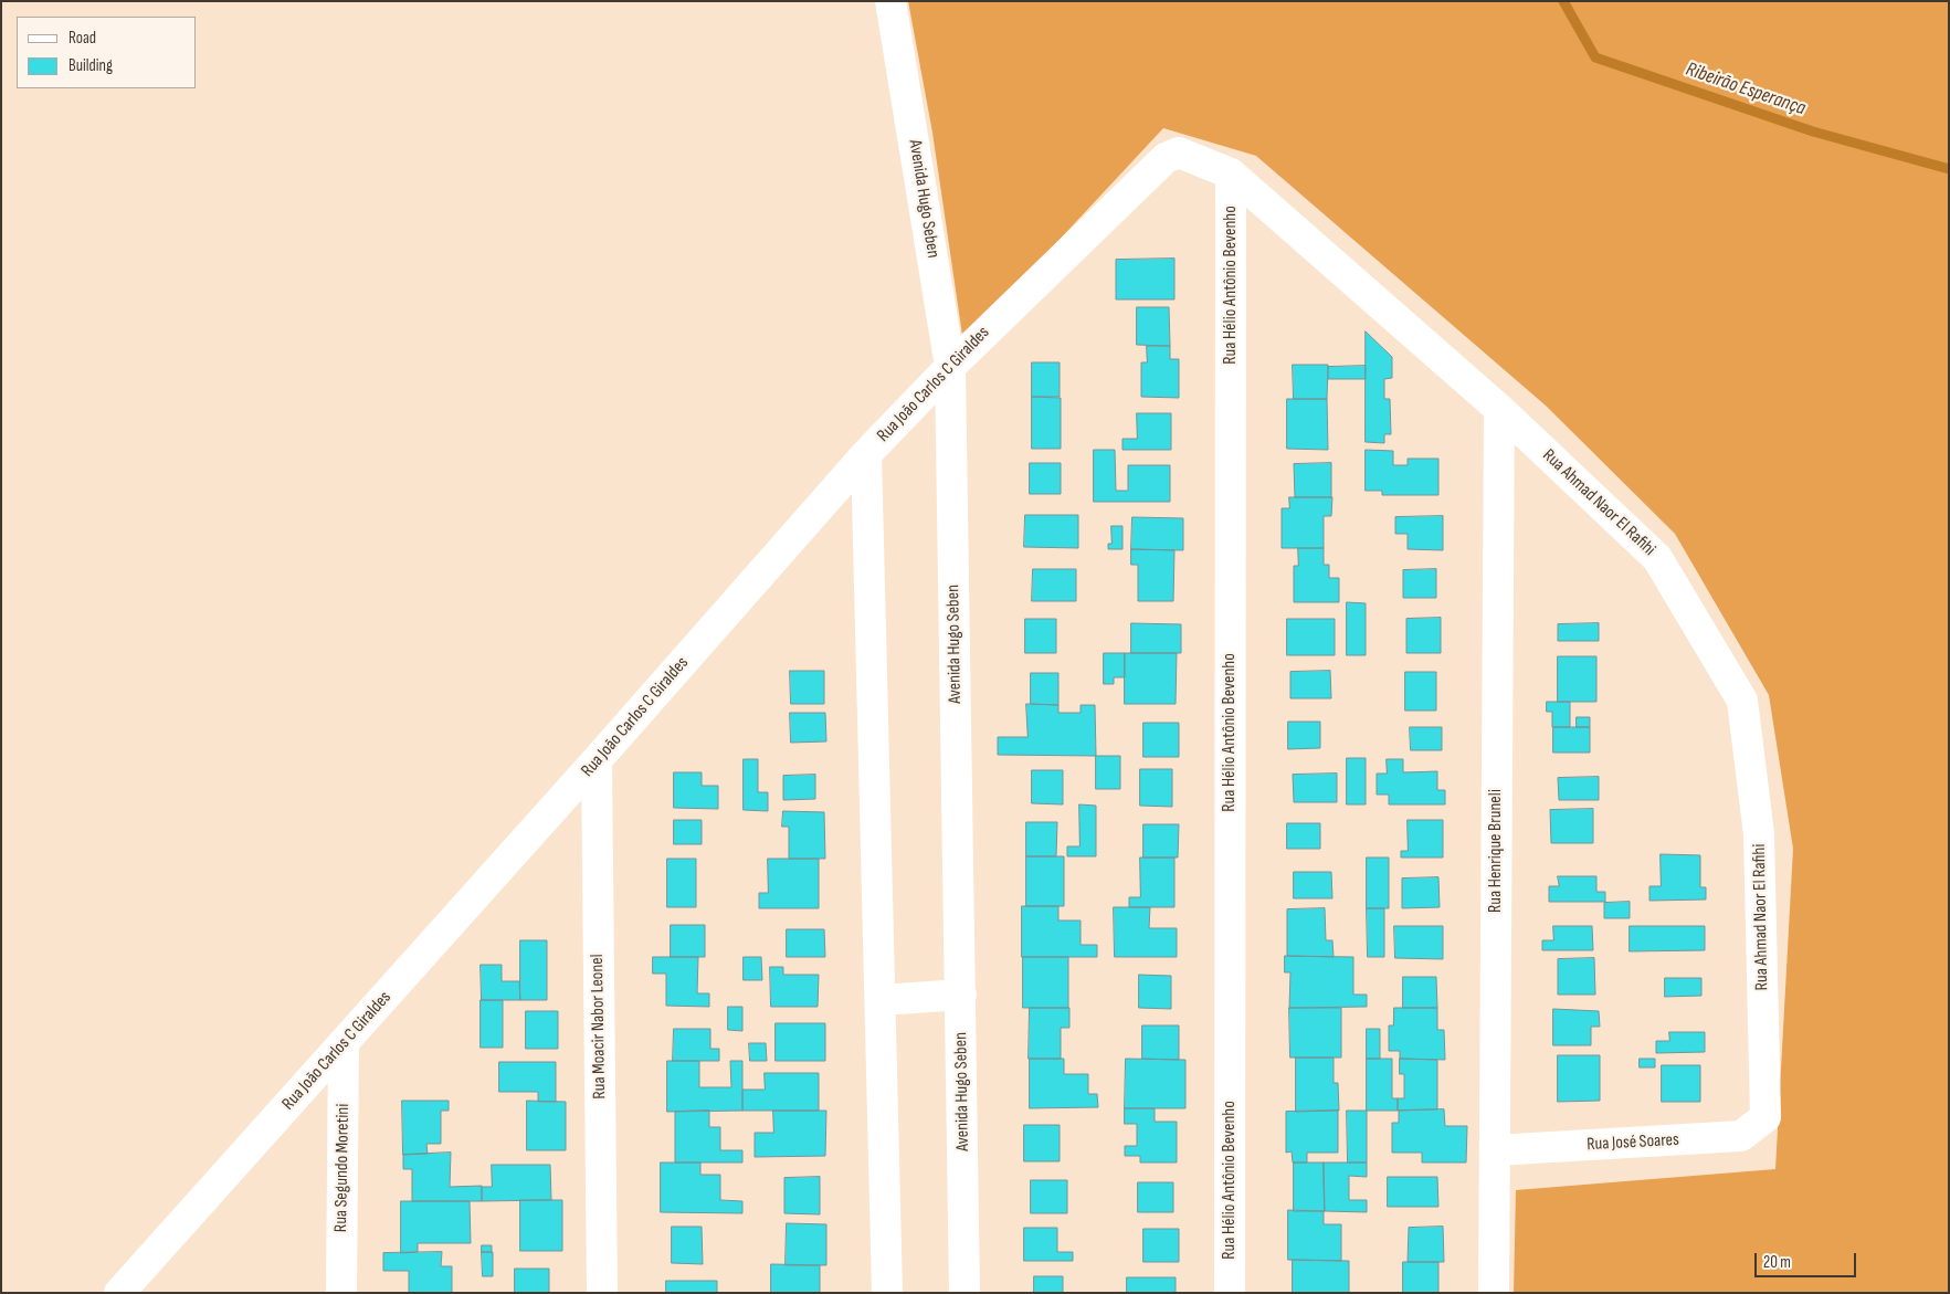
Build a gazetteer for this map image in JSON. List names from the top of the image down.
{
  "streets": {
    "street": [
      "Avenida Hugo Seben",
      "Rua Hélio Antônio Bevenho",
      "Rua João Carlos C Giraldes",
      "Rua Ahmad Naor El Rafihi",
      "Rua Henrique Bruneli",
      "Rua Moacir Nabor Leonel",
      "Rua José Soares",
      "Rua Segundo Moretini"
    ]
  },
  "crossings": [
    ["Avenida Hugo Seben", "Rua João Carlos C Giraldes"],
    ["Rua Hélio Antônio Bevenho", "Rua Ahmad Naor El Rafihi"],
    ["Rua João Carlos C Giraldes", "Rua Ahmad Naor El Rafihi"],
    ["Rua João Carlos C Giraldes", "Rua Moacir Nabor Leonel"],
    ["Rua João Carlos C Giraldes", "Rua Segundo Moretini"],
    ["Rua Ahmad Naor El Rafihi", "Rua Henrique Bruneli"],
    ["Rua Ahmad Naor El Rafihi", "Rua José Soares"],
    ["Rua Henrique Bruneli", "Rua José Soares"]
  ],
  "water": ["Ribeirão Esperança"],
  "legend": ["Road", "Building"],
  "scale_bar": "20 m"
}
